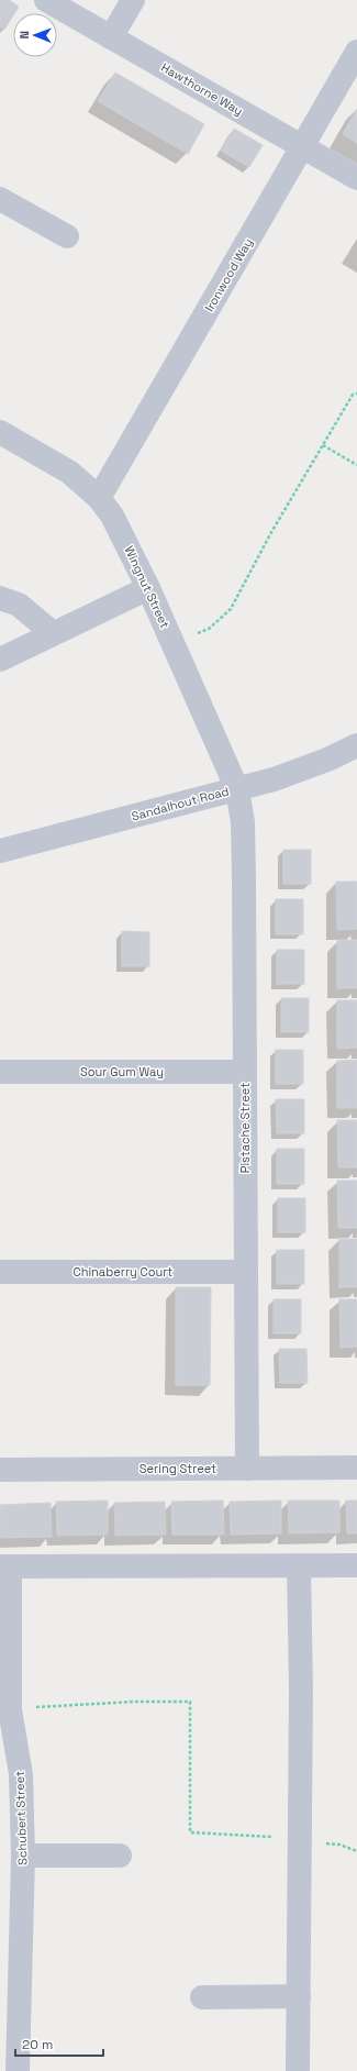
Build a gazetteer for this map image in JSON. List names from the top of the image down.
{
  "streets": {
    "street": [
      "Hawthorne Way",
      "Ironwood Way",
      "Wingnut Street",
      "Sandalhout Road",
      "Sour Gum Way",
      "Pistache Street",
      "Chinaberry Court",
      "Sering Street",
      "Schubert Street"
    ]
  },
  "crossings": [
    ["Hawthorne Way", "Ironwood Way"],
    ["Ironwood Way", "Wingnut Street"],
    ["Wingnut Street", "Sandalhout Road"],
    ["Wingnut Street", "Pistache Street"],
    ["Sandalhout Road", "Pistache Street"],
    ["Sour Gum Way", "Pistache Street"],
    ["Pistache Street", "Chinaberry Court"],
    ["Pistache Street", "Sering Street"]
  ],
  "scale_bar": "20 m",
  "north": "left"
}
